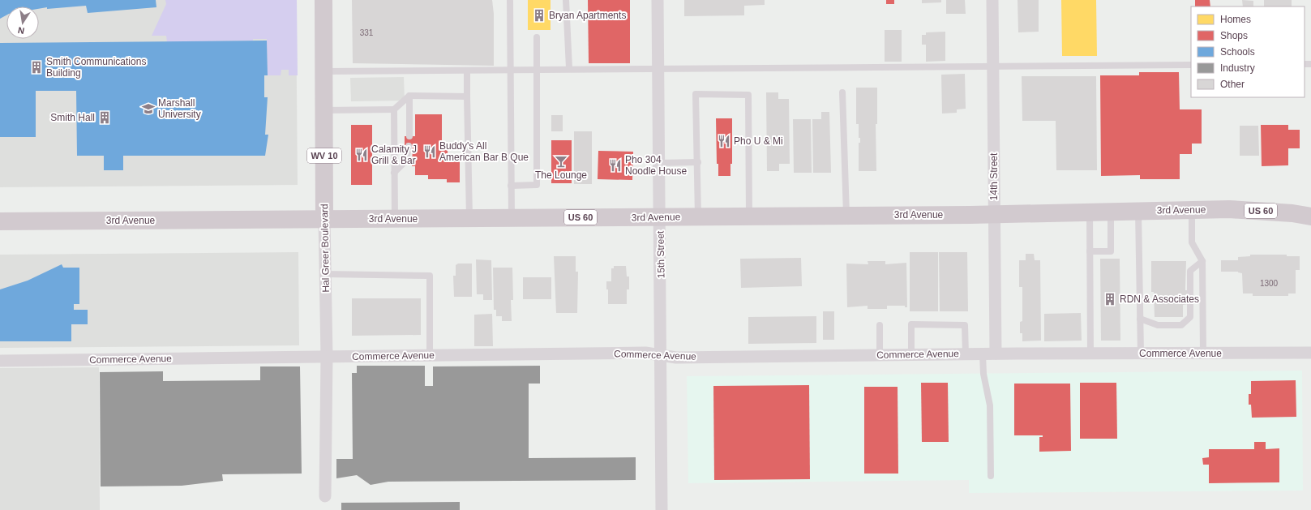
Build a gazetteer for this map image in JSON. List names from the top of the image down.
{
  "streets": {
    "main road": [
      "WV 10",
      "3rd Avenue",
      "US 60",
      "Hal Greer Boulevard"
    ],
    "street": ["14th Street", "15th Street", "Commerce Avenue"]
  },
  "crossings": [
    ["14th Street", "3rd Avenue"],
    ["14th Street", "Commerce Avenue"],
    ["3rd Avenue", "Hal Greer Boulevard"],
    ["3rd Avenue", "15th Street"],
    ["Hal Greer Boulevard", "Commerce Avenue"],
    ["15th Street", "Commerce Avenue"]
  ],
  "places": {
    "building": [
      "Bryan Apartments",
      "Smith Communications Building",
      "Smith Hall",
      "RDN & Associates"
    ],
    "school or university": ["Marshall University"],
    "restaurant": [
      "Pho U & Mi",
      "Buddy's All American Bar B Que",
      "Calamity J Grill & Bar",
      "Pho 304 Noodle House"
    ],
    "bar": ["The Lounge"]
  },
  "house_numbers": ["331", "1300"],
  "legend": [
    "Homes",
    "Shops",
    "Schools",
    "Industry",
    "Other"
  ],
  "north": "bottom"
}
